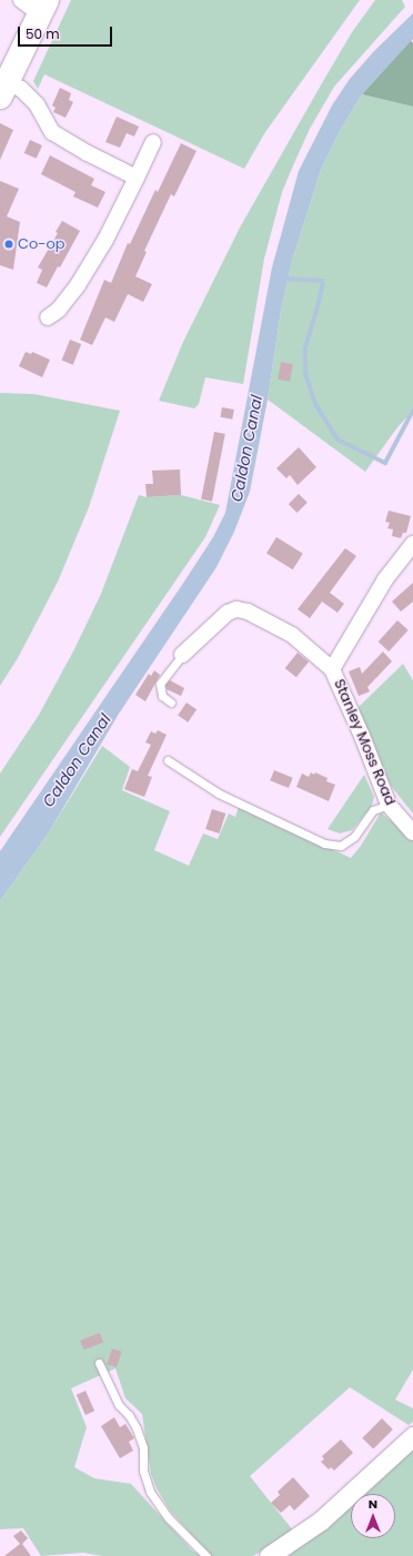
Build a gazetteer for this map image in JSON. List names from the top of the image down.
{
  "streets": {
    "street": ["Stanley Moss Road"]
  },
  "water": ["Caldon Canal"],
  "places": ["Co-op"],
  "scale_bar": "50 m",
  "north": "top"
}
